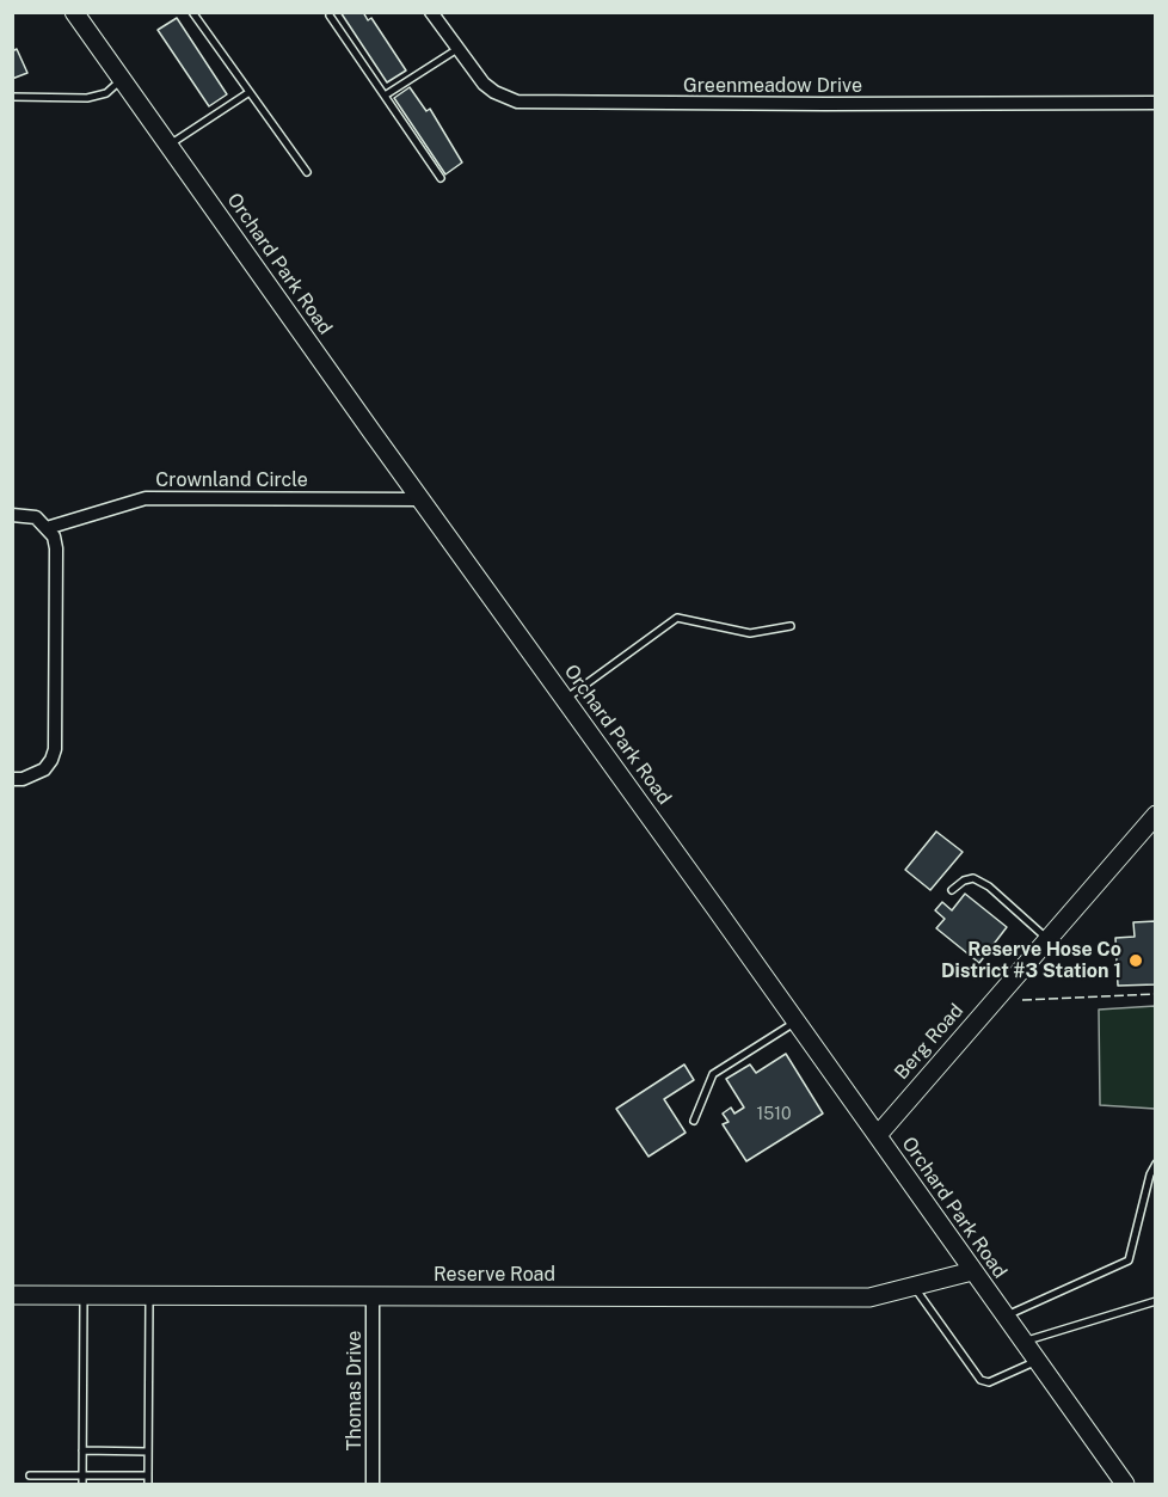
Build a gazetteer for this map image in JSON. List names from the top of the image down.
{
  "streets": {
    "main road": ["Orchard Park Road", "Berg Road", "Reserve Road"],
    "street": ["Greenmeadow Drive", "Crownland Circle", "Thomas Drive"]
  },
  "crossings": [
    ["Orchard Park Road", "Crownland Circle"],
    ["Orchard Park Road", "Berg Road"],
    ["Orchard Park Road", "Reserve Road"],
    ["Reserve Road", "Thomas Drive"]
  ],
  "places": ["Reserve Hose Co District #3 Station 1"],
  "house_numbers": ["1510"]
}
